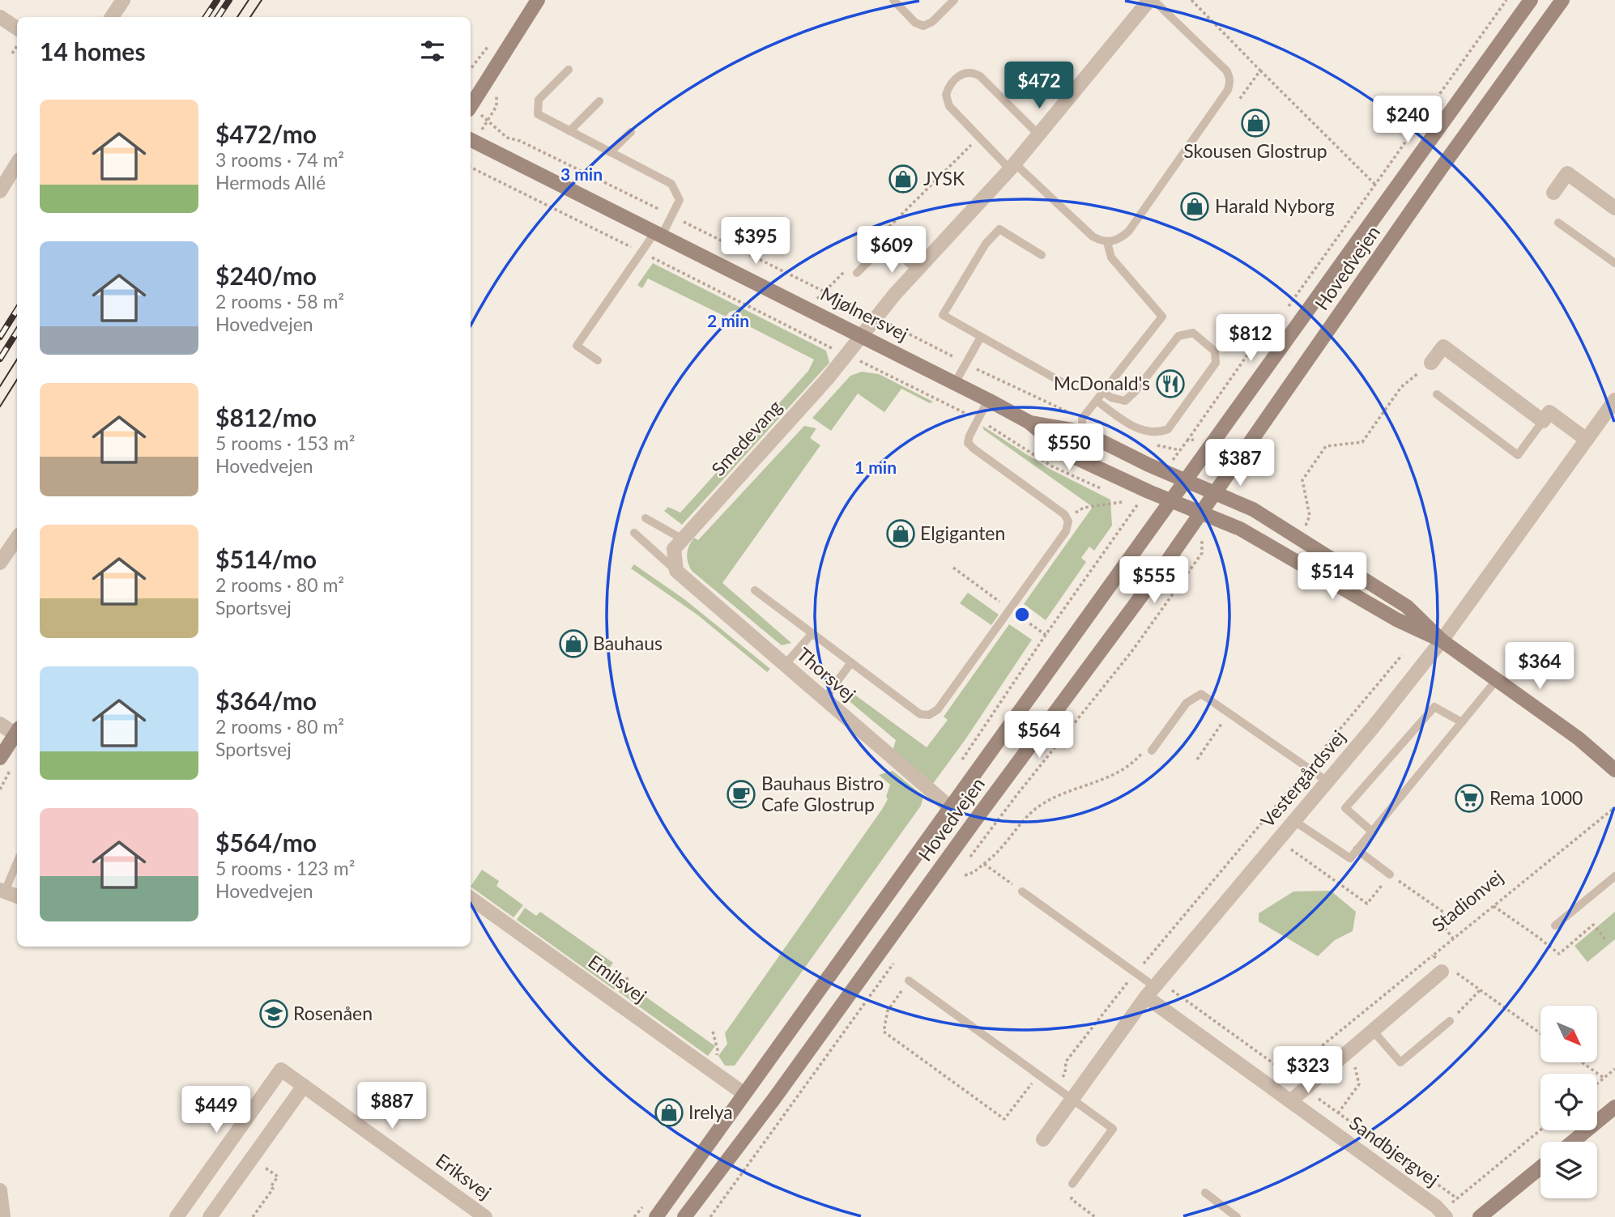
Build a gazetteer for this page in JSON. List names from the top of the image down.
{
  "streets": {
    "main road": ["Hovedvejen", "Mjølnersvej"],
    "street": [
      "Smedevang",
      "Thorsvej",
      "Vestergårdsvej",
      "Emilsvej",
      "Sandbjergvej",
      "Eriksvej"
    ],
    "path": ["Stadionvej"]
  },
  "crossings": [
    ["Hovedvejen", "Mjølnersvej"],
    ["Hovedvejen", "Thorsvej"],
    ["Hovedvejen", "Emilsvej"],
    ["Mjølnersvej", "Smedevang"],
    ["Mjølnersvej", "Vestergårdsvej"],
    ["Smedevang", "Thorsvej"],
    ["Vestergårdsvej", "Sandbjergvej"]
  ],
  "places": {
    "shop": [
      "Skousen Glostrup",
      "JYSK",
      "Harald Nyborg",
      "Elgiganten",
      "Bauhaus",
      "Irelya"
    ],
    "restaurant": ["McDonald's"],
    "cafe": ["Bauhaus Bistro Cafe Glostrup"],
    "supermarket": ["Rema 1000"],
    "school or university": ["Rosenåen"]
  },
  "north": "bottom right",
  "page": {
    "heading": "14 homes",
    "price": [
      "$472",
      "$240",
      "$395",
      "$609",
      "$812",
      "$550",
      "$387",
      "$514",
      "$555",
      "$364",
      "$564",
      "$323",
      "$887",
      "$449"
    ],
    "list": [
      {
        "name": "$472/mo",
        "note": "3 rooms · 74 m² · Hermods Allé"
      },
      {
        "name": "$240/mo",
        "note": "2 rooms · 58 m² · Hovedvejen"
      },
      {
        "name": "$812/mo",
        "note": "5 rooms · 153 m² · Hovedvejen"
      },
      {
        "name": "$514/mo",
        "note": "2 rooms · 80 m² · Sportsvej"
      },
      {
        "name": "$364/mo",
        "note": "2 rooms · 80 m² · Sportsvej"
      },
      {
        "name": "$564/mo",
        "note": "5 rooms · 123 m² · Hovedvejen"
      }
    ]
  },
  "rings": ["3 min", "2 min", "1 min"]
}
